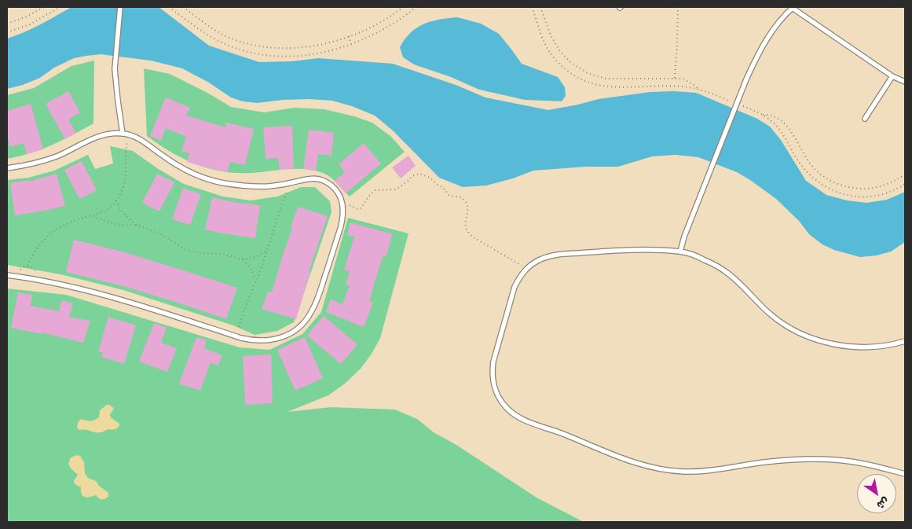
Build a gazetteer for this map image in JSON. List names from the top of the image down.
{
  "north": "bottom right"
}
